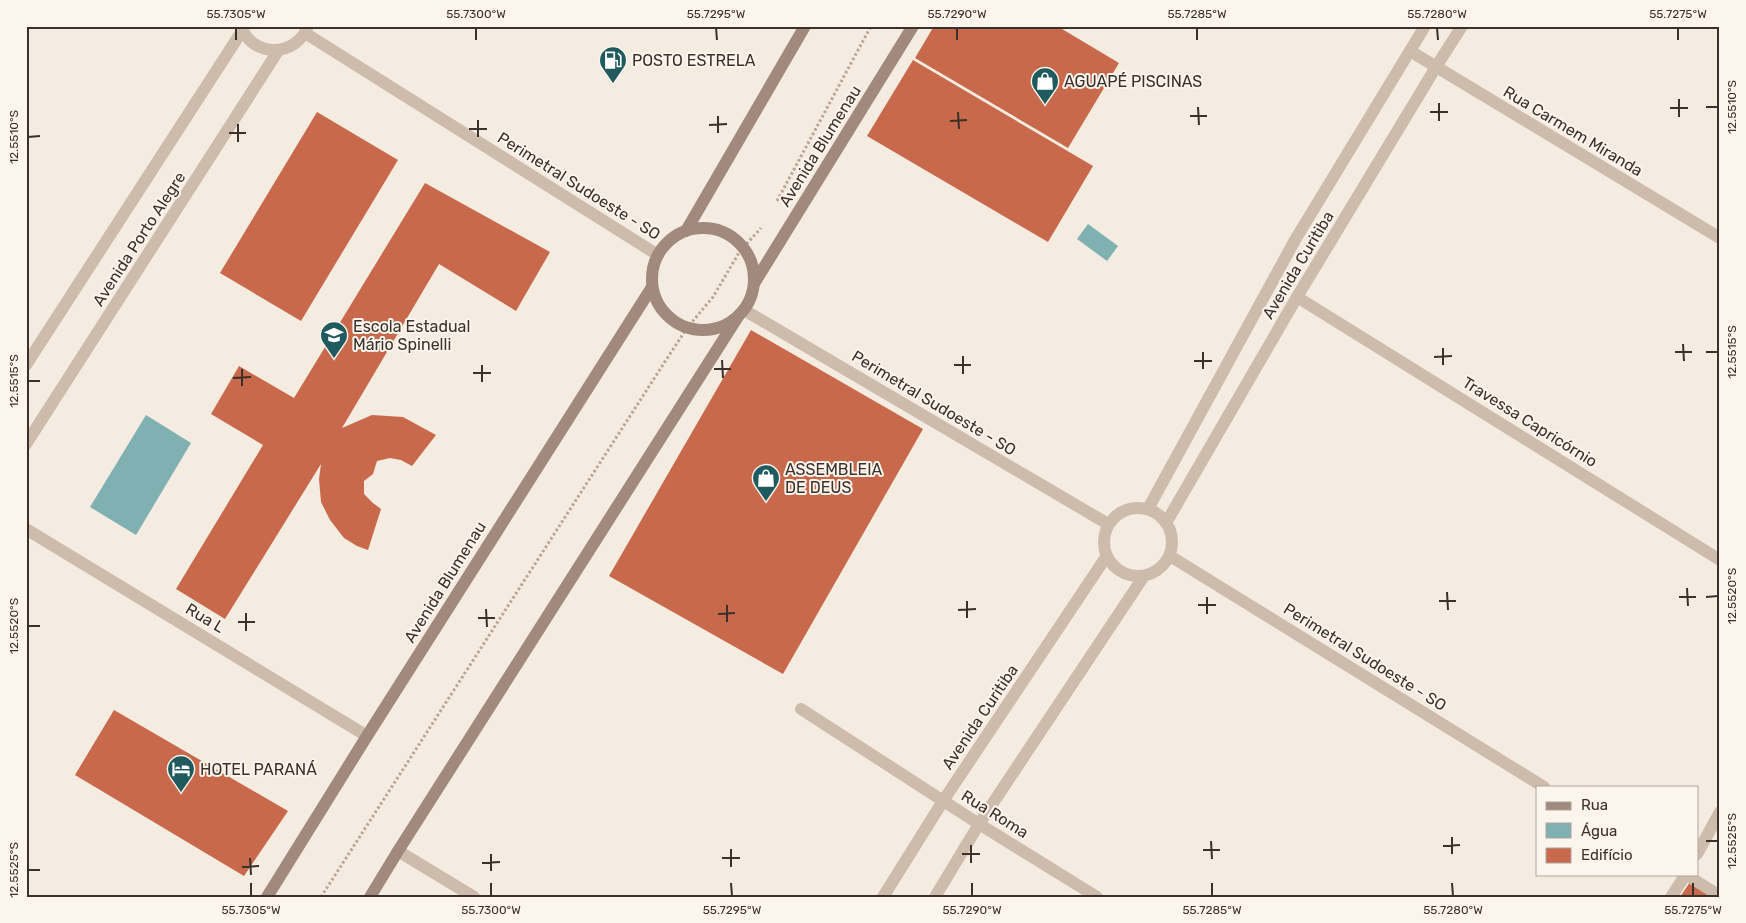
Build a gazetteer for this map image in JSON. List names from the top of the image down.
{
  "streets": {
    "main road": ["Avenida Blumenau", "Perimetral Sudoeste - SO"],
    "street": [
      "Rua Carmem Miranda",
      "Avenida Porto Alegre",
      "Avenida Curitiba",
      "Travessa Capricórnio",
      "Rua L",
      "Rua Roma"
    ]
  },
  "crossings": [
    ["Rua Carmem Miranda", "Avenida Curitiba"],
    ["Avenida Blumenau", "Perimetral Sudoeste - SO"],
    ["Avenida Blumenau", "Rua L"],
    ["Perimetral Sudoeste - SO", "Avenida Porto Alegre"],
    ["Perimetral Sudoeste - SO", "Avenida Curitiba"],
    ["Avenida Curitiba", "Travessa Capricórnio"],
    ["Avenida Curitiba", "Rua Roma"]
  ],
  "places": {
    "fuel station": ["POSTO ESTRELA"],
    "shop": ["AGUAPÉ PISCINAS", "ASSEMBLEIA DE DEUS"],
    "school or university": ["Escola Estadual Mário Spinelli"],
    "hotel": ["HOTEL PARANÁ"]
  },
  "legend": ["Rua", "Água", "Edifício"],
  "coordinates": [
    "55.7305°W",
    "55.7300°W",
    "55.7295°W",
    "55.7290°W",
    "55.7285°W",
    "55.7280°W",
    "55.7275°W",
    "12.5510°S",
    "12.5515°S",
    "12.5520°S",
    "12.5525°S"
  ]
}
